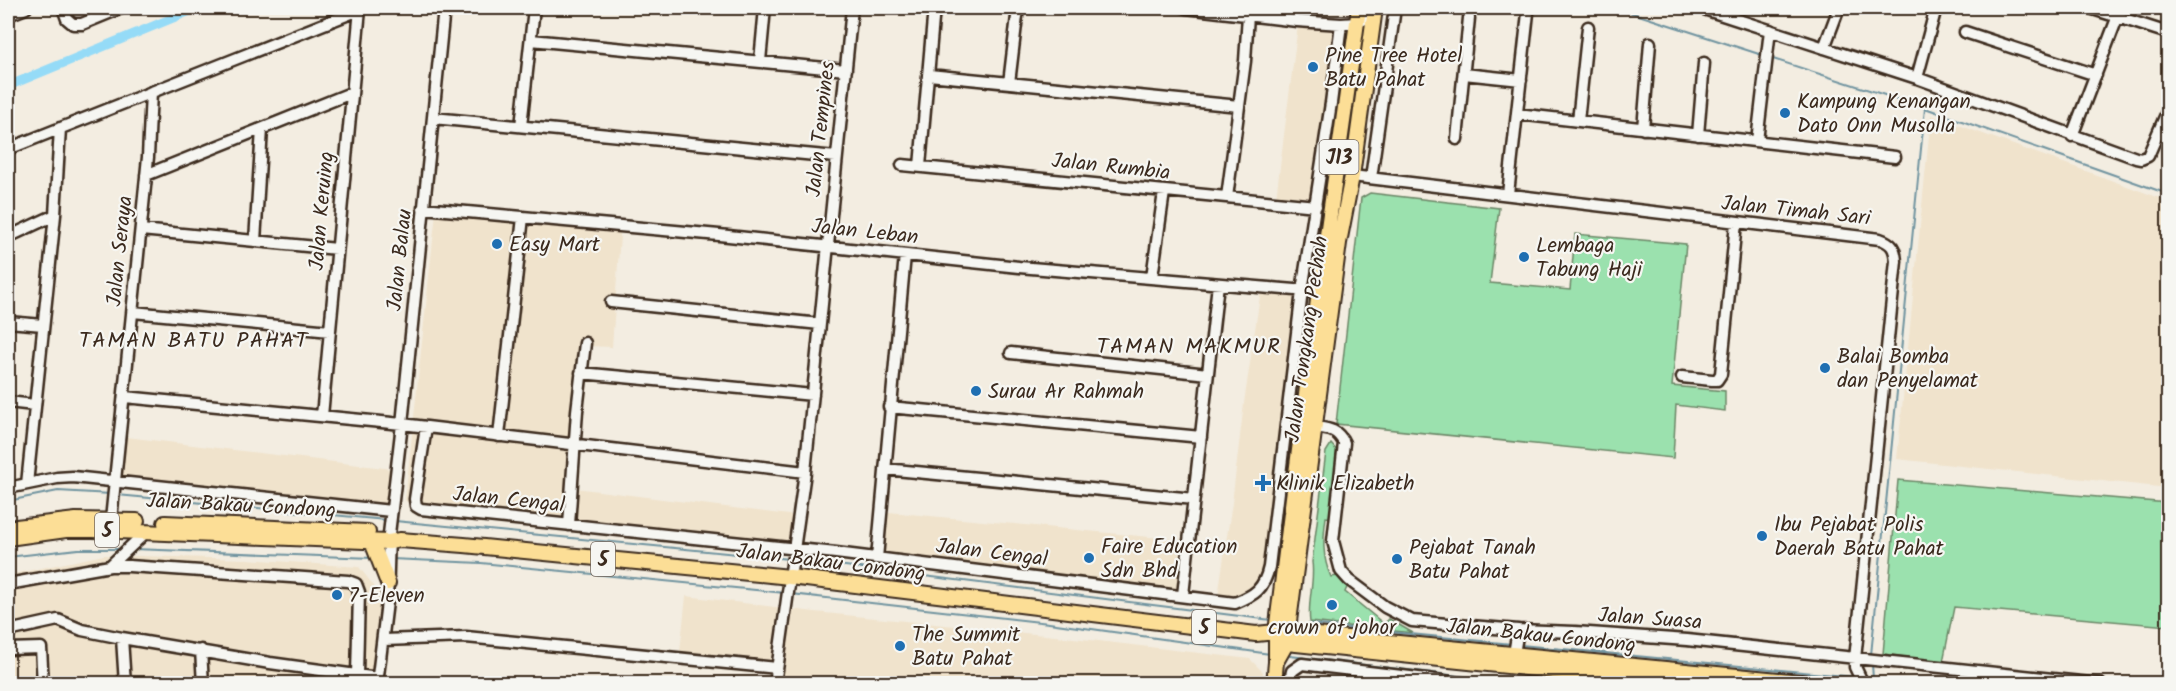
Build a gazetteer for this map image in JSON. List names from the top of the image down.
{
  "streets": {
    "main road": [
      "J13",
      "Jalan Tongkang Pechah",
      "Jalan Bakau Condong",
      "5"
    ],
    "street": [
      "Jalan Tempines",
      "Jalan Rumbia",
      "Jalan Timah Sari",
      "Jalan Keruing",
      "Jalan Leban",
      "Jalan Seraya",
      "Jalan Balau",
      "Jalan Cengal",
      "Jalan Suasa"
    ]
  },
  "crossings": [
    ["Jalan Tempines", "Jalan Leban"],
    ["Jalan Tempines", "Jalan Cengal"],
    ["Jalan Tempines", "Jalan Bakau Condong"],
    ["Jalan Rumbia", "Jalan Cengal"],
    ["Jalan Timah Sari", "Jalan Tongkang Pechah"],
    ["Jalan Timah Sari", "Jalan Suasa"],
    ["Jalan Leban", "Jalan Balau"],
    ["Jalan Leban", "Jalan Tongkang Pechah"],
    ["Jalan Leban", "Jalan Cengal"],
    ["Jalan Seraya", "Jalan Bakau Condong"],
    ["Jalan Balau", "Jalan Bakau Condong"],
    ["Jalan Tongkang Pechah", "Jalan Bakau Condong"],
    ["Jalan Tongkang Pechah", "Jalan Suasa"],
    ["Jalan Bakau Condong", "Jalan Suasa"]
  ],
  "districts": ["TAMAN BATU PAHAT", "TAMAN MAKMUR"],
  "places": {
    "other": [
      "Pine Tree Hotel Batu Pahat",
      "Kampung Kenangan Dato Onn Musolla",
      "Easy Mart",
      "Lembaga Tabung Haji",
      "Balai Bomba dan Penyelamat",
      "Surau Ar Rahmah",
      "Ibu Pejabat Polis Daerah Batu Pahat",
      "Faire Education Sdn Bhd",
      "Pejabat Tanah Batu Pahat",
      "7-Eleven",
      "crown of johor",
      "The Summit Batu Pahat"
    ],
    "health": ["Klinik Elizabeth"]
  }
}
